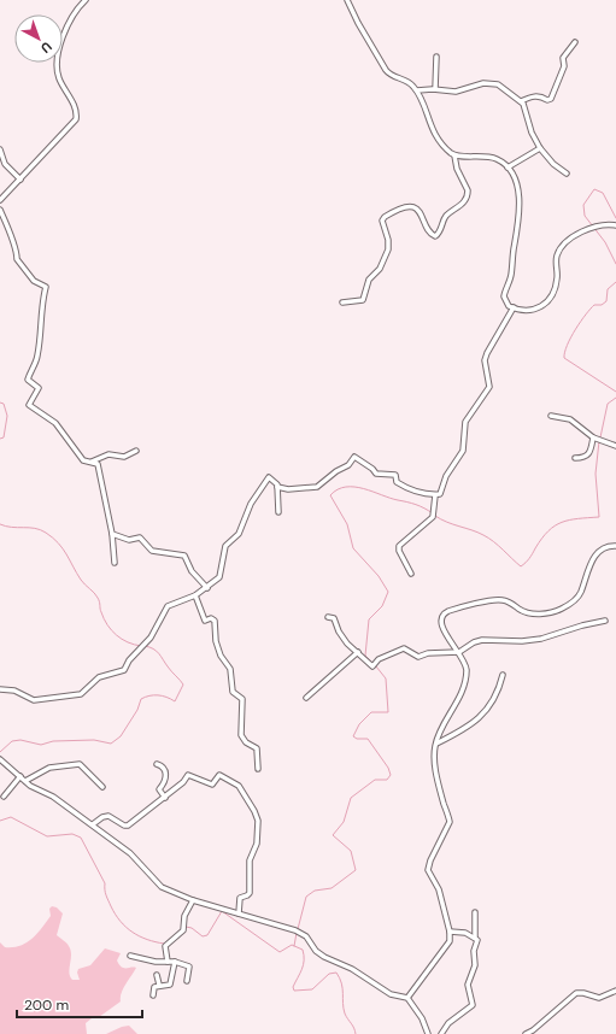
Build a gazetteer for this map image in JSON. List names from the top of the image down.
{
  "scale_bar": "200 m",
  "north": "bottom right"
}
